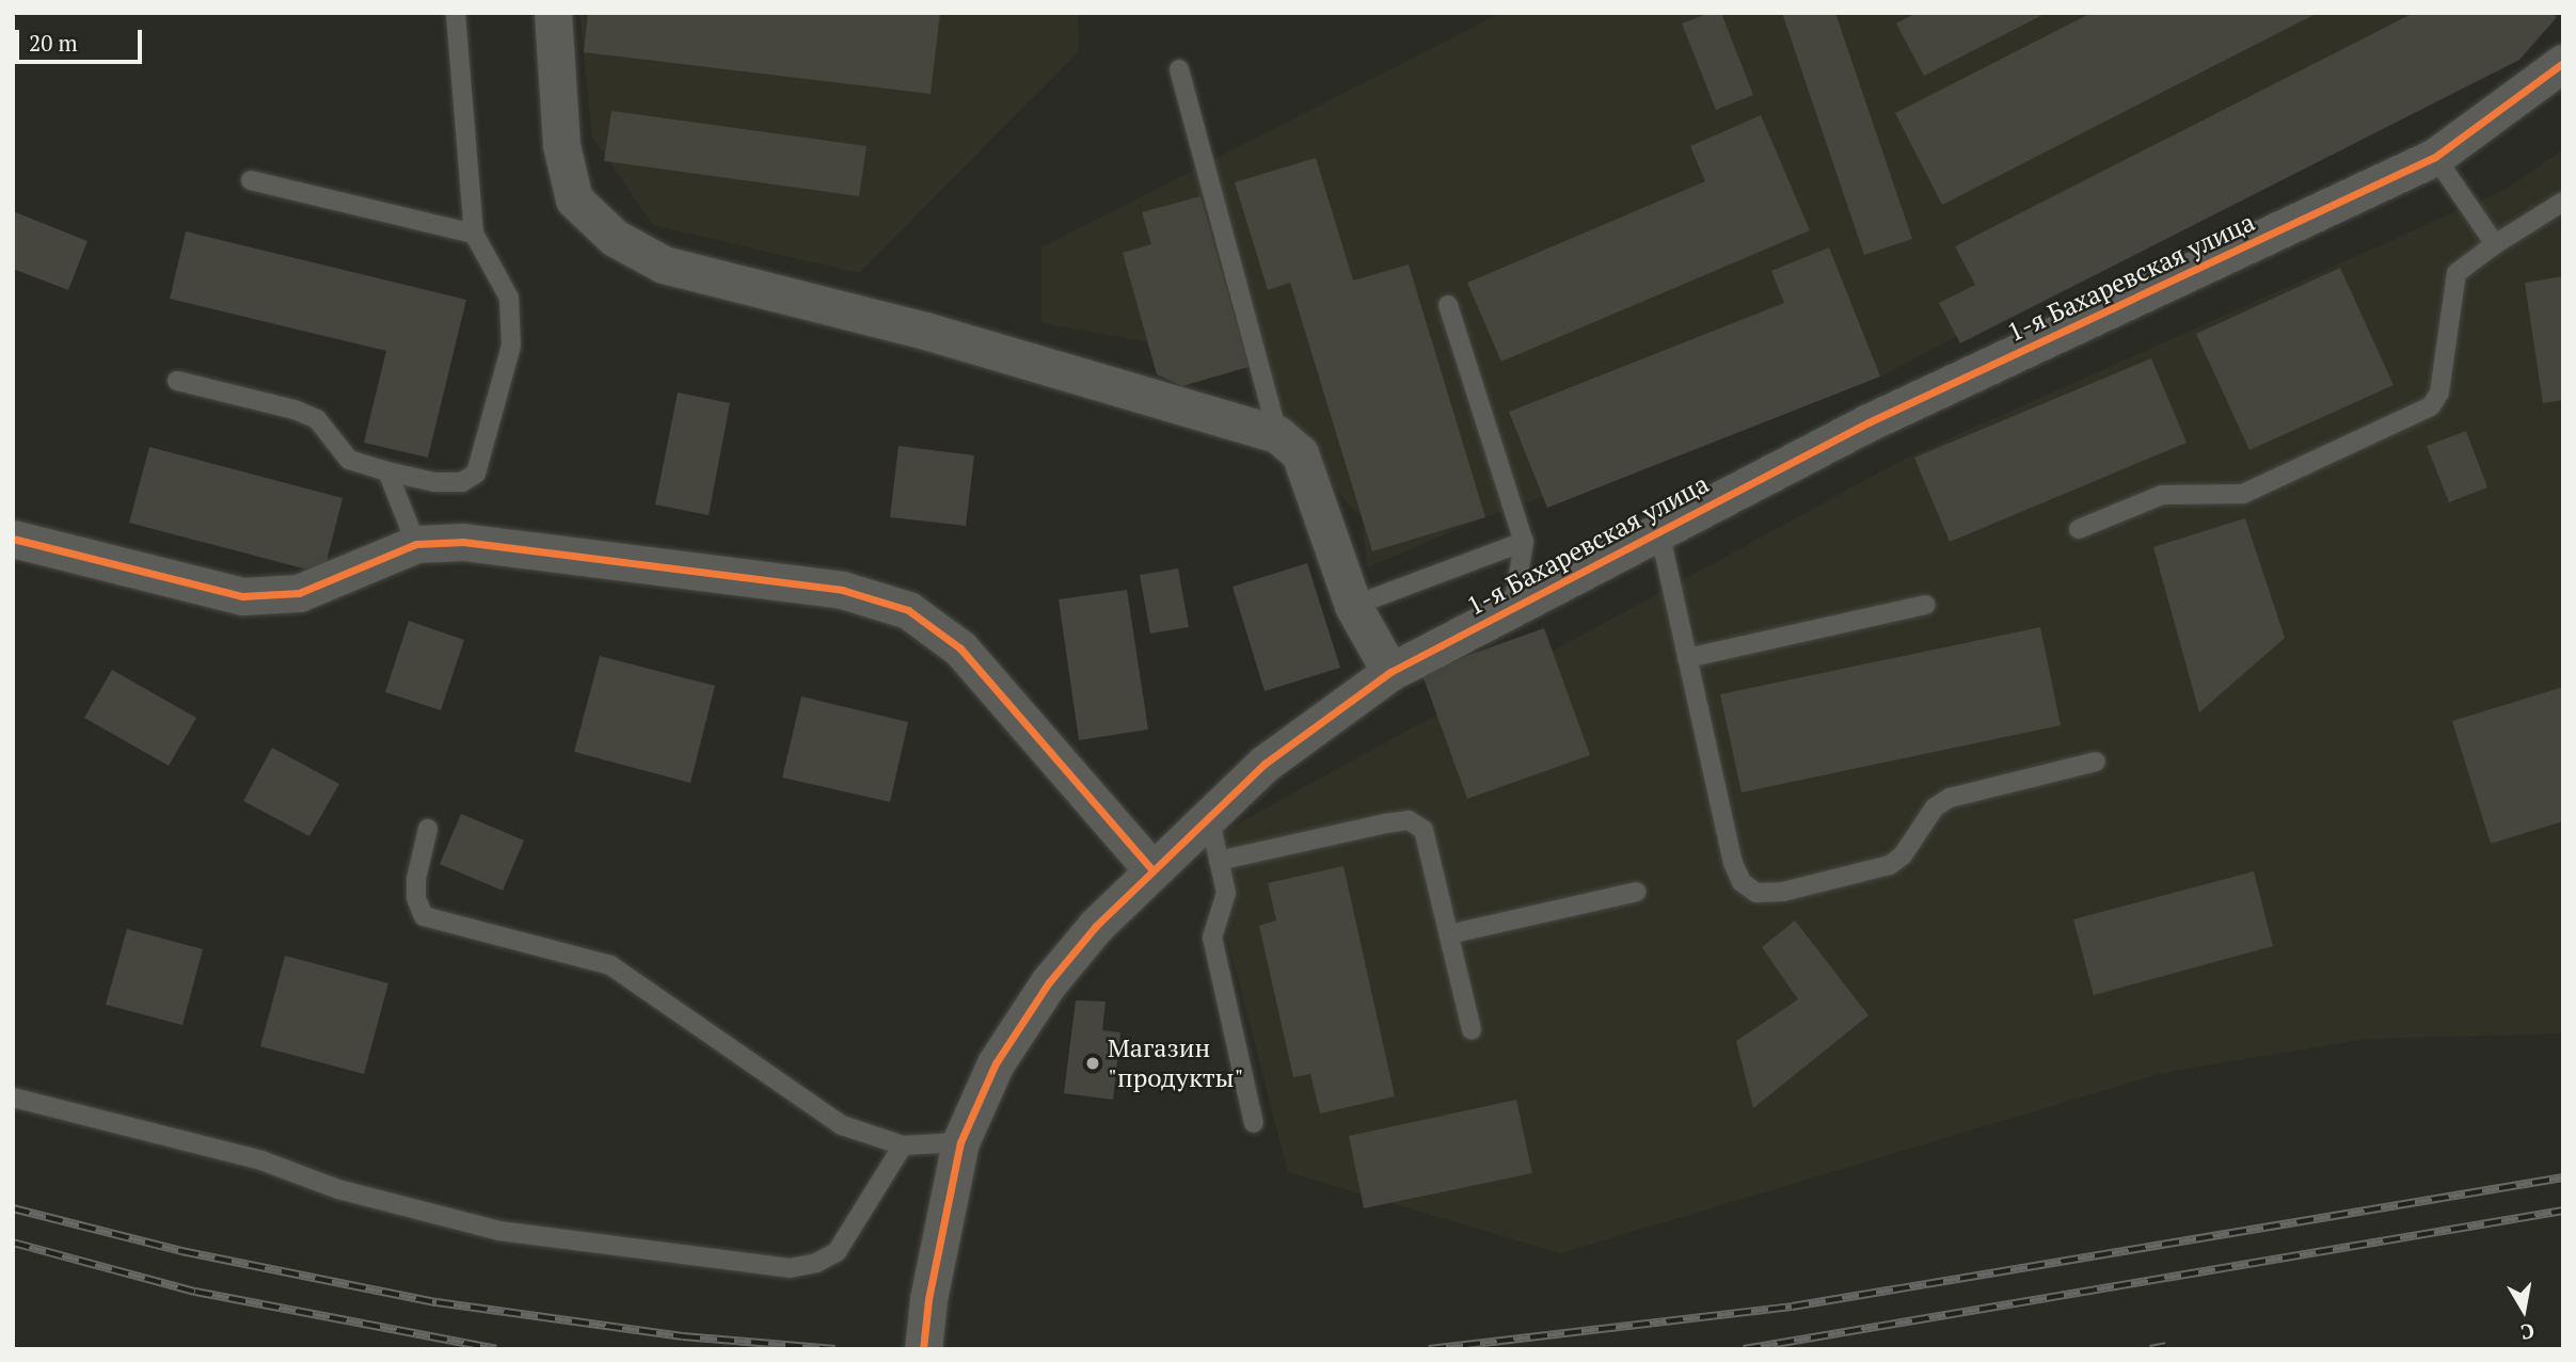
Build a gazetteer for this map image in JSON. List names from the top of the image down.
{
  "streets": {
    "street": ["1-я Бахаревская улица"]
  },
  "places": ["Магазин \"продукты\""],
  "scale_bar": "20 m",
  "north": "bottom"
}
